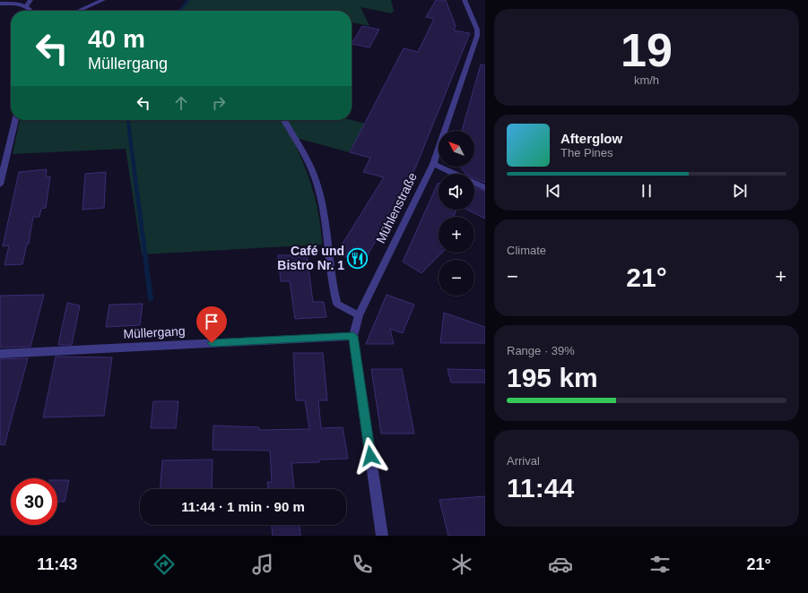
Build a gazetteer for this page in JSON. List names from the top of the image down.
{
  "streets": {
    "street": ["Mühlenstraße", "Müllergang"]
  },
  "crossings": [
    ["Mühlenstraße", "Müllergang"]
  ],
  "places": {
    "restaurant": ["Café und Bistro Nr. 1"]
  },
  "north": "top left",
  "page": {
    "tile": [
      ["19", "km/h"],
      "Climate",
      ["Range · 39%", "195 km"],
      ["Arrival", "11:44"]
    ],
    "turn": ["40 m", "Müllergang"],
    "song": ["Afterglow", "The Pines"],
    "map_buttons": ["+", "−"],
    "heat": ["−", "21°", "+"],
    "limit": "30",
    "trip": "11:44 · 1 min · 90 m",
    "tabs": ["11:43", "21°"]
  }
}
